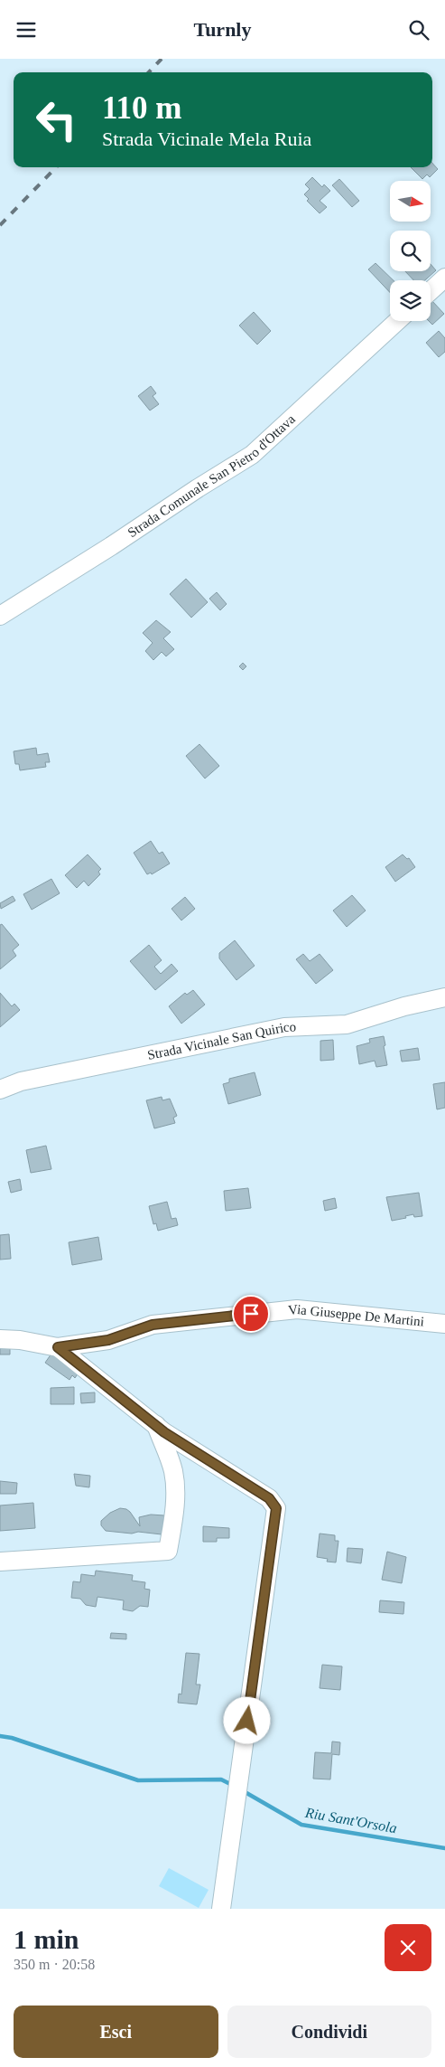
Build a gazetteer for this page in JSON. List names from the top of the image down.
{
  "streets": {
    "street": ["Strada Comunale San Pietro d'Ottava", "Strada Vicinale San Quirico", "Via Giuseppe De Martini"]
  },
  "water": ["Riu Sant'Orsola"],
  "north": "right",
  "page": {
    "header": "Turnly",
    "turn": ["110 m", "Strada Vicinale Mela Ruia"],
    "heading": ["1 min", "350 m · 20:58"],
    "buttons": ["Esci", "Condividi"]
  }
}
